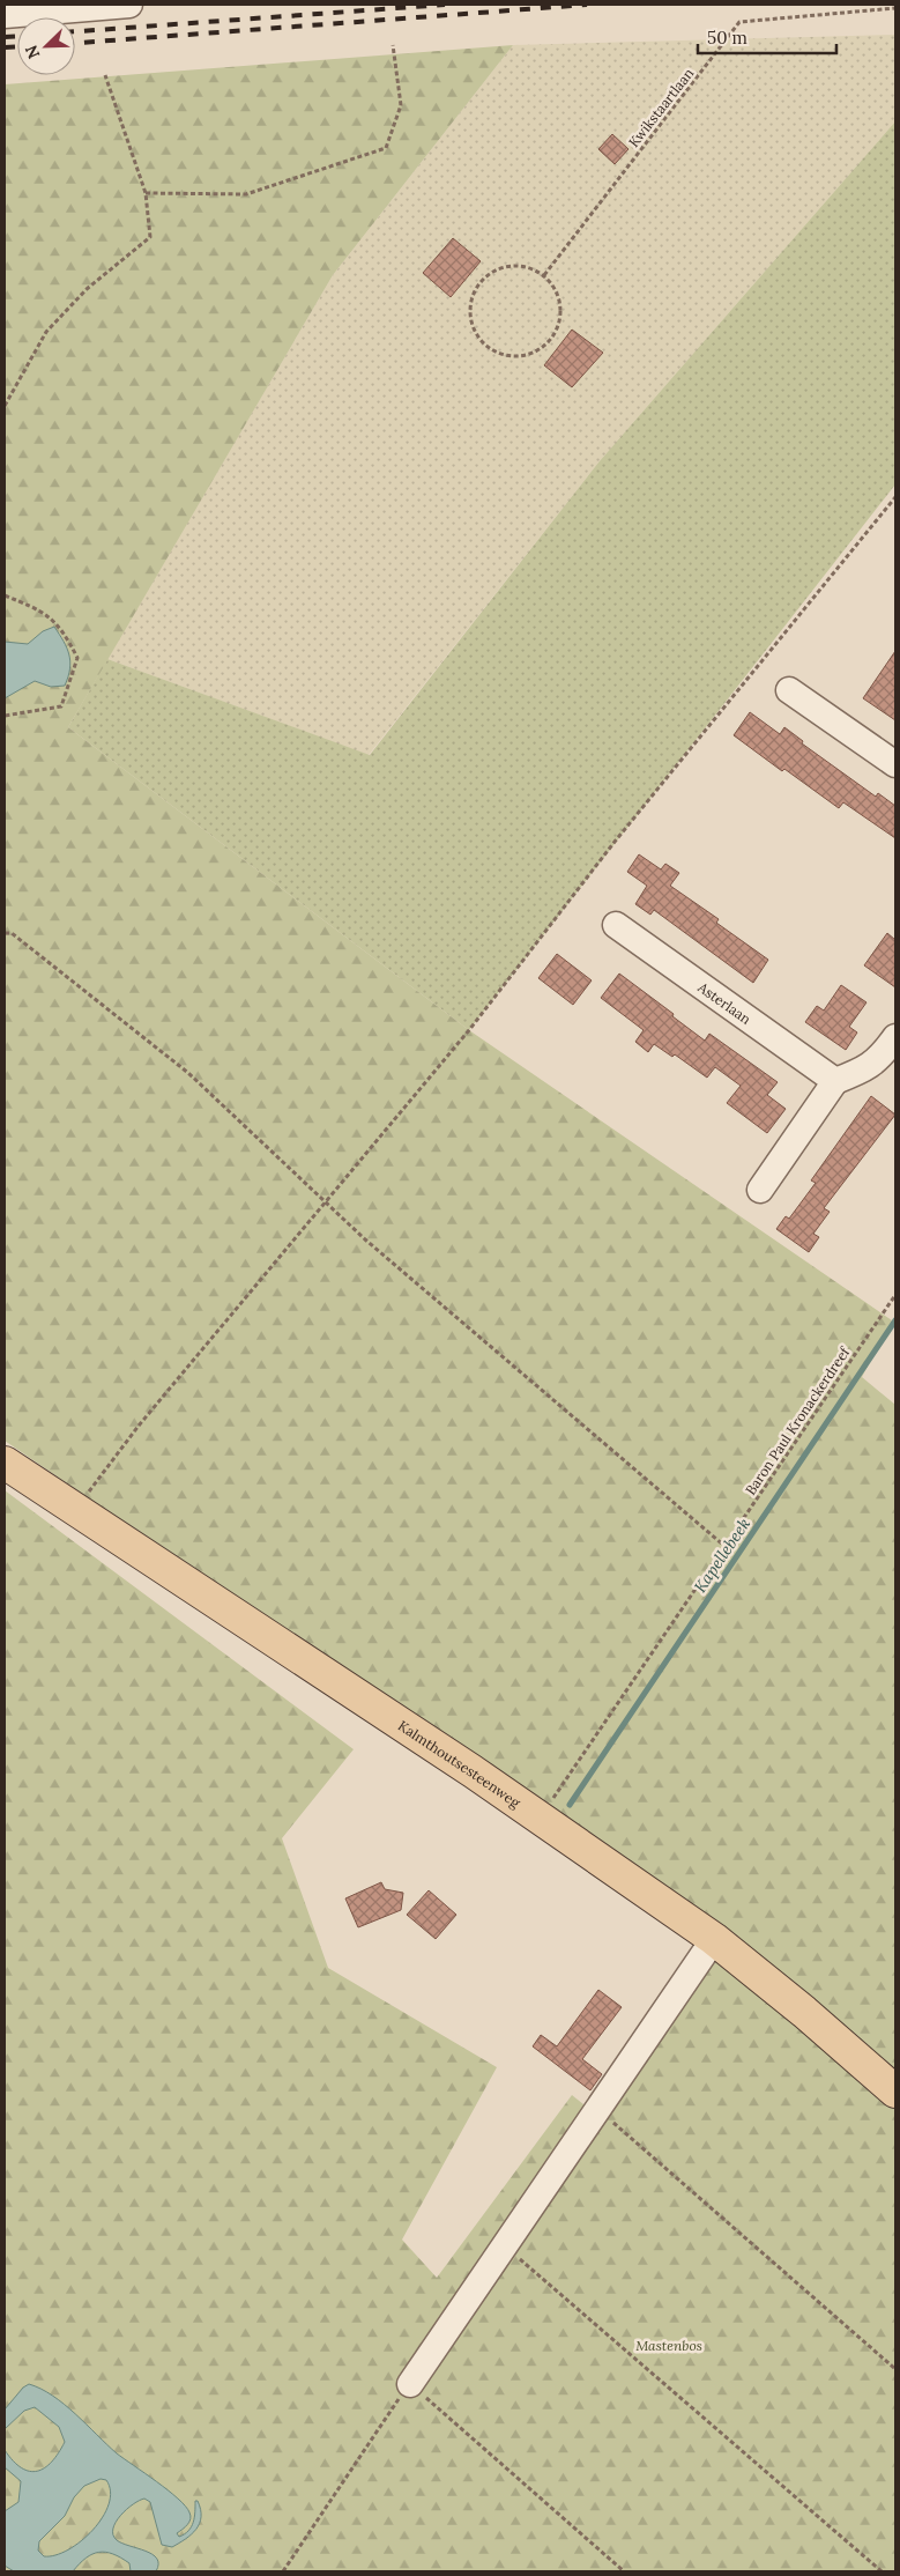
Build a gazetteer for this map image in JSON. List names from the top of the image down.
{
  "streets": {
    "main road": ["Kalmthoutsesteenweg"],
    "street": ["Asterlaan"],
    "path": ["Kwikstaartlaan", "Baron Paul Kronackerdreef"]
  },
  "crossings": [
    ["Baron Paul Kronackerdreef", "Kalmthoutsesteenweg"]
  ],
  "water": ["Kapellebeek"],
  "parks": ["Mastenbos"],
  "scale_bar": "50 m",
  "north": "bottom left"
}
